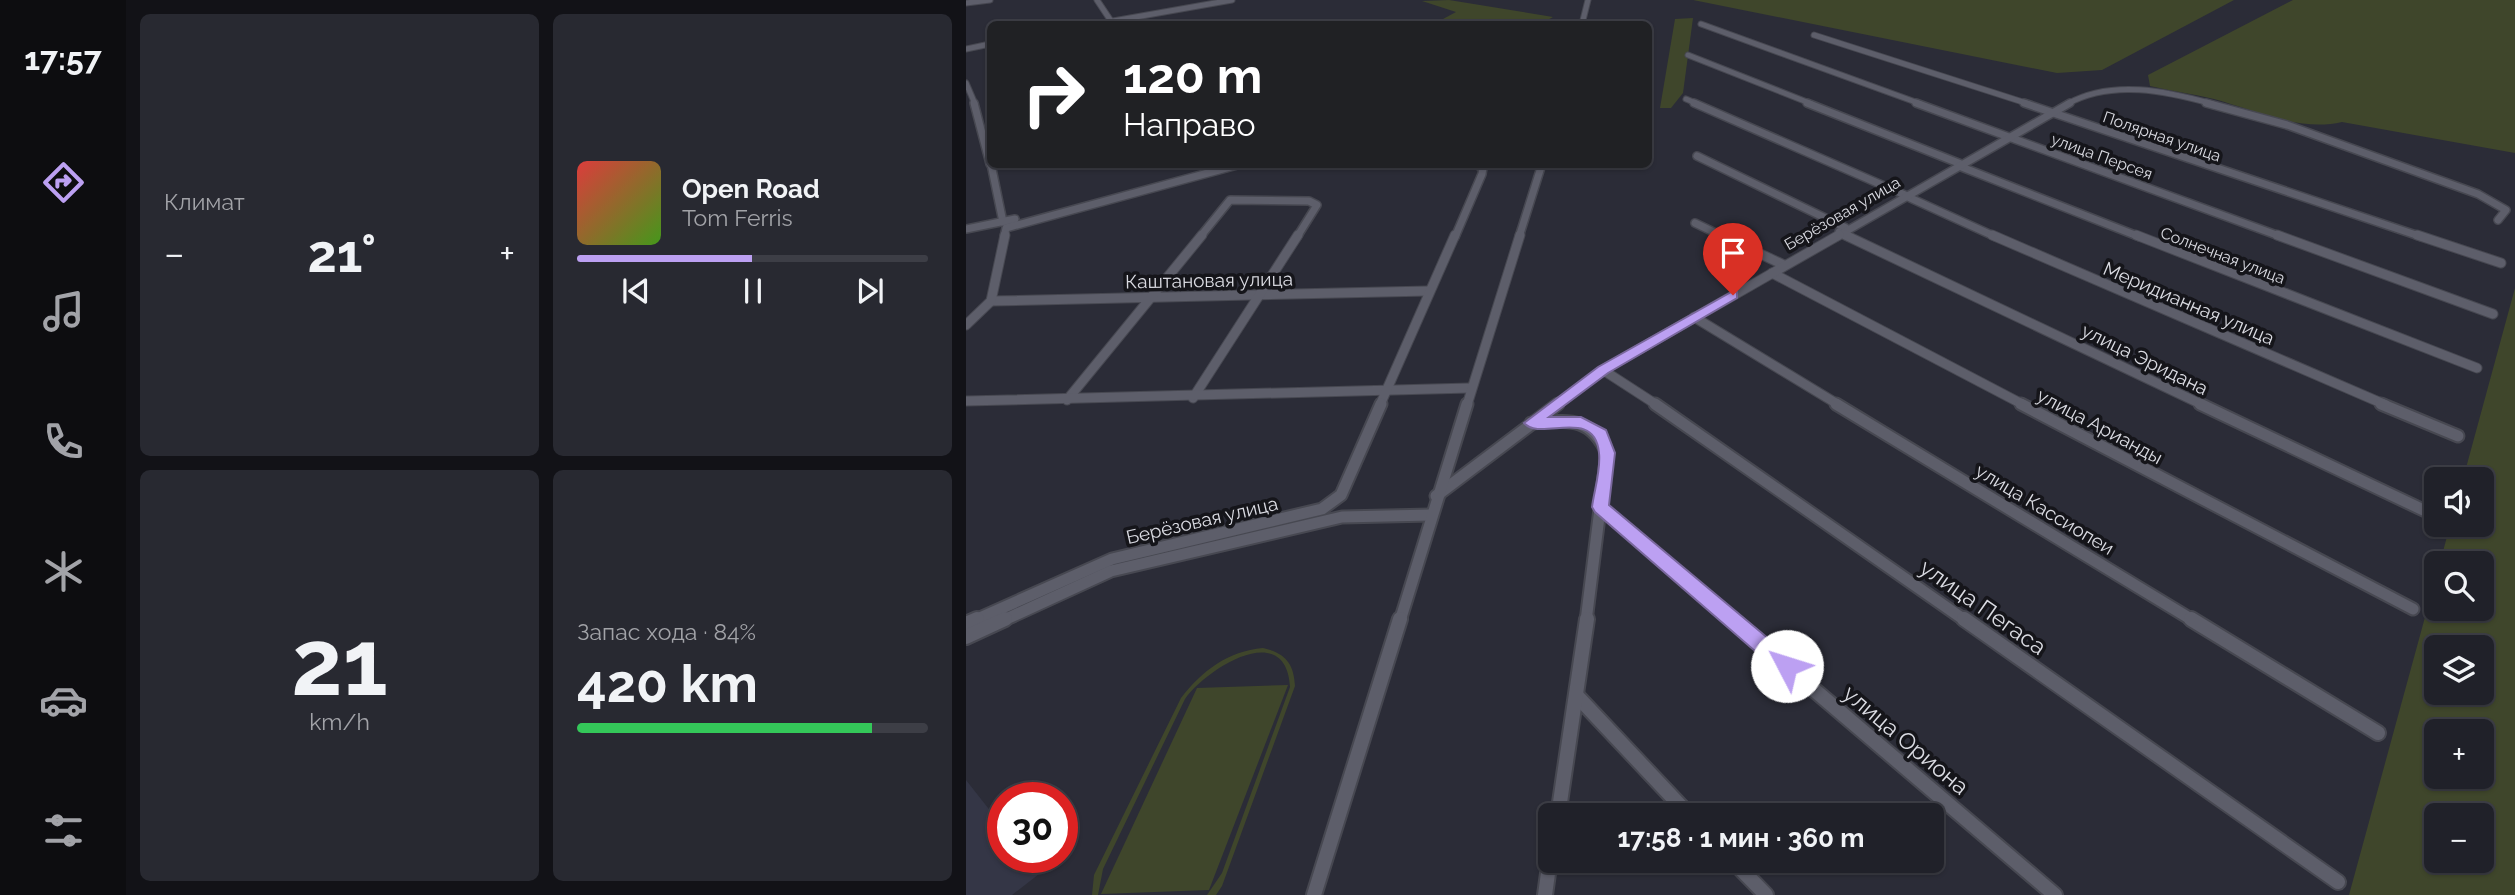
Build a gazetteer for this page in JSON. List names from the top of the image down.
{
  "streets": {
    "street": [
      "Полярная улица",
      "улица Персея",
      "Берёзовая улица",
      "Солнечная улица",
      "Каштановая улица",
      "Меридианная улица",
      "улица Эридана",
      "улица Арианды",
      "улица Кассиопеи",
      "улица Пегаса",
      "улица Ориона"
    ]
  },
  "crossings": [
    ["Полярная улица", "Берёзовая улица"],
    ["улица Персея", "Берёзовая улица"],
    ["Берёзовая улица", "Солнечная улица"],
    ["Берёзовая улица", "Каштановая улица"],
    ["Берёзовая улица", "Меридианная улица"],
    ["Берёзовая улица", "улица Эридана"],
    ["Берёзовая улица", "улица Арианды"],
    ["Берёзовая улица", "улица Кассиопеи"],
    ["Берёзовая улица", "улица Пегаса"]
  ],
  "page": {
    "tabs": "17:57",
    "tile": [
      "Климат",
      ["21", "km/h"],
      ["Запас хода · 84%", "420 km"]
    ],
    "turn": ["120 m", "Направо"],
    "song": ["Open Road", "Tom Ferris"],
    "heat": ["−", "21°", "+"],
    "map_buttons": ["+", "−"],
    "limit": "30",
    "trip": "17:58 · 1 мин · 360 m"
  }
}
